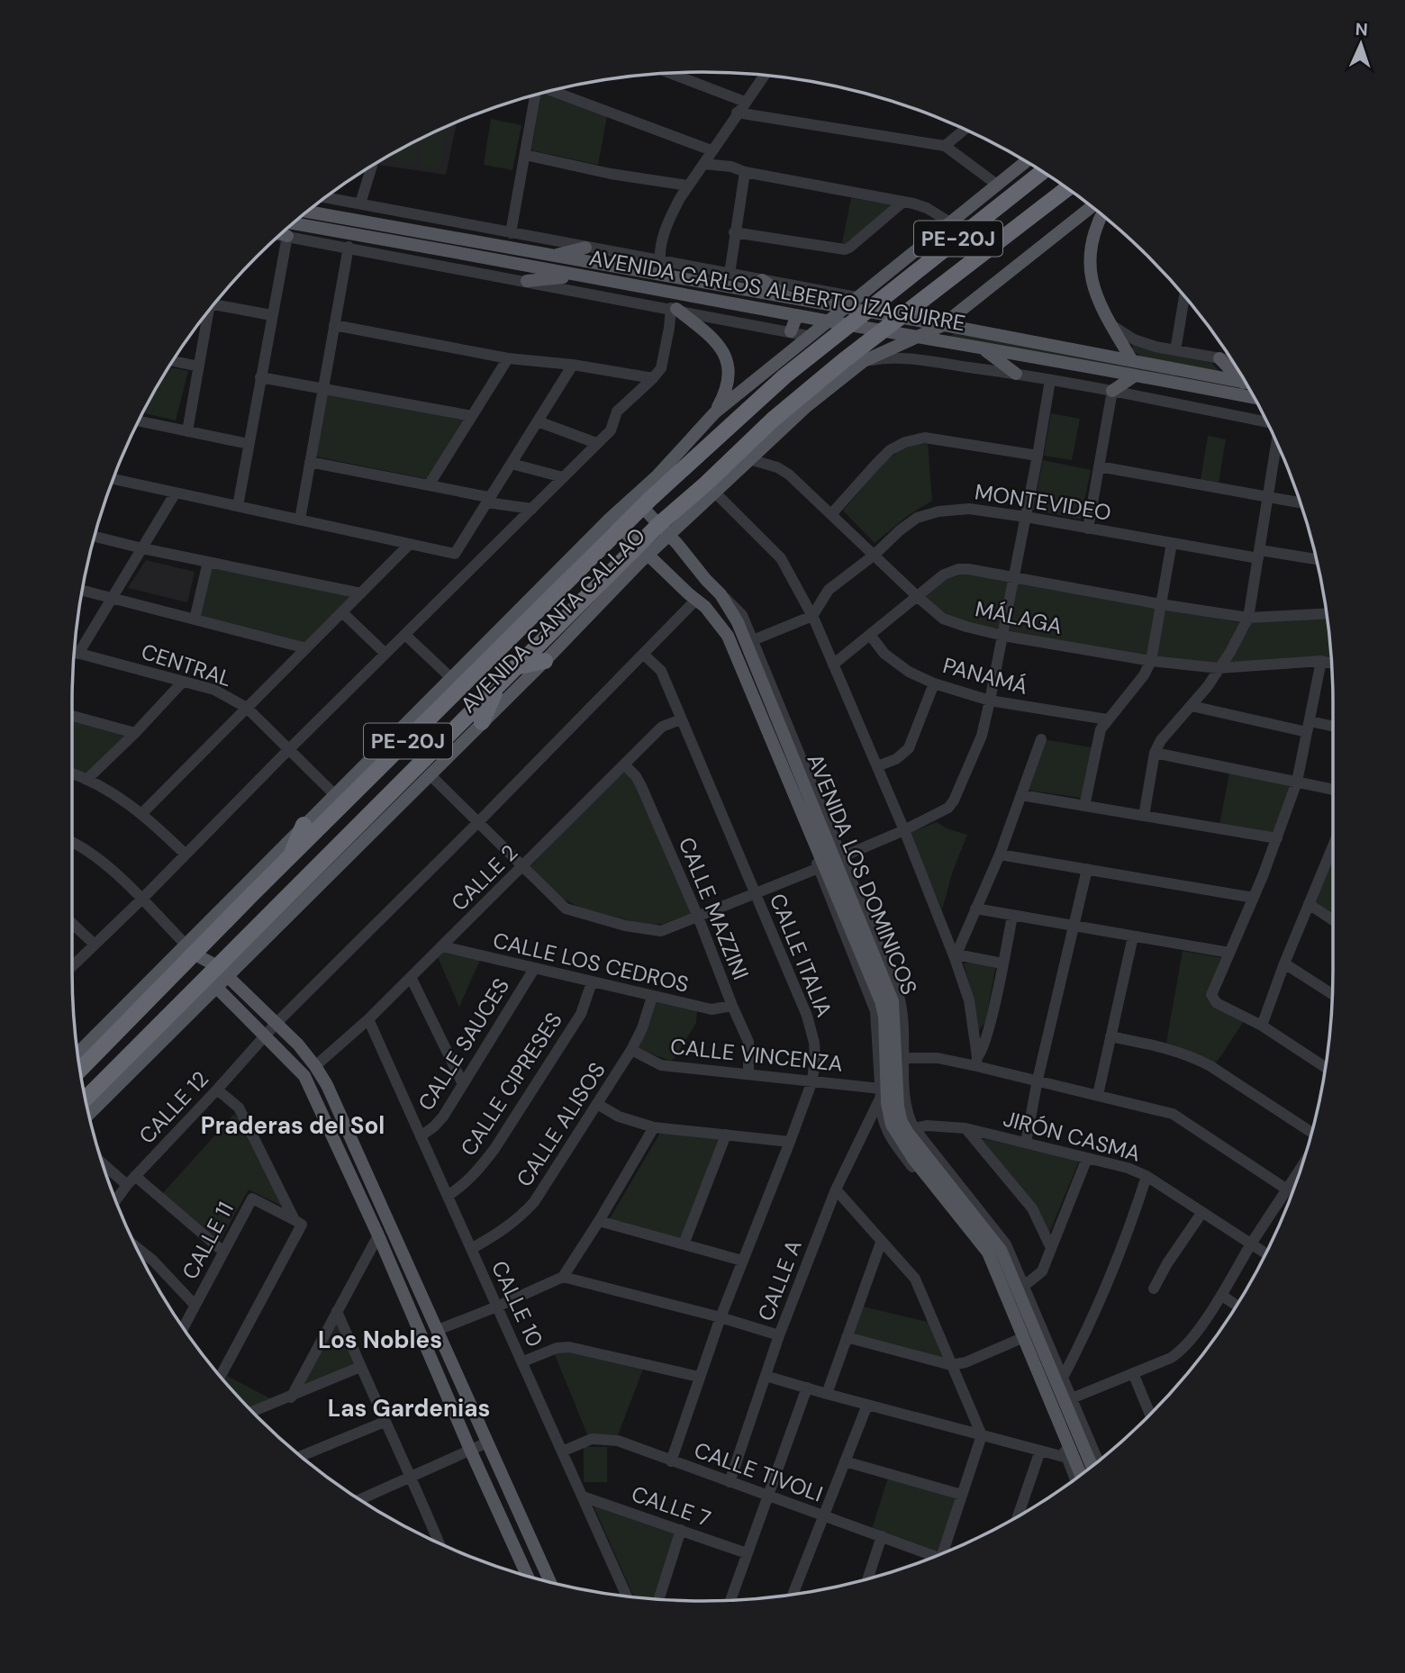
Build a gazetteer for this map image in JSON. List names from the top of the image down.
{
  "streets": {
    "highway": ["PE-20J", "AVENIDA CANTA CALLAO"],
    "main road": ["AVENIDA CARLOS ALBERTO IZAGUIRRE", "AVENIDA LOS DOMINICOS"],
    "street": [
      "MONTEVIDEO",
      "MÁLAGA",
      "CENTRAL",
      "PANAMÁ",
      "CALLE 2",
      "CALLE MAZZINI",
      "CALLE ITALIA",
      "CALLE LOS CEDROS",
      "CALLE SAUCES",
      "CALLE VINCENZA",
      "CALLE CIPRESES",
      "CALLE 12",
      "CALLE ALISOS",
      "JIRÓN CASMA",
      "CALLE 11",
      "CALLE A",
      "CALLE 10",
      "CALLE TIVOLI",
      "CALLE 7"
    ]
  },
  "crossings": [
    ["AVENIDA CARLOS ALBERTO IZAGUIRRE", "AVENIDA CANTA CALLAO"],
    ["MONTEVIDEO", "MÁLAGA"],
    ["MÁLAGA", "AVENIDA CANTA CALLAO"],
    ["AVENIDA CANTA CALLAO", "CENTRAL"],
    ["AVENIDA CANTA CALLAO", "AVENIDA LOS DOMINICOS"],
    ["AVENIDA LOS DOMINICOS", "CALLE VINCENZA"],
    ["AVENIDA LOS DOMINICOS", "JIRÓN CASMA"],
    ["AVENIDA LOS DOMINICOS", "CALLE A"],
    ["CALLE 2", "CALLE MAZZINI"],
    ["CALLE 2", "CALLE ITALIA"],
    ["CALLE 2", "CALLE LOS CEDROS"],
    ["CALLE 2", "CALLE 10"],
    ["CALLE MAZZINI", "CALLE LOS CEDROS"],
    ["CALLE MAZZINI", "CALLE VINCENZA"],
    ["CALLE ITALIA", "CALLE VINCENZA"],
    ["CALLE ITALIA", "CALLE TIVOLI"],
    ["CALLE LOS CEDROS", "CALLE SAUCES"],
    ["CALLE LOS CEDROS", "CALLE CIPRESES"],
    ["CALLE LOS CEDROS", "CALLE ALISOS"],
    ["CALLE SAUCES", "CALLE 10"],
    ["CALLE VINCENZA", "CALLE ALISOS"],
    ["CALLE VINCENZA", "CALLE A"],
    ["CALLE CIPRESES", "CALLE 10"],
    ["CALLE ALISOS", "CALLE 10"],
    ["CALLE A", "CALLE TIVOLI"],
    ["CALLE 10", "CALLE TIVOLI"],
    ["CALLE 10", "CALLE 7"]
  ],
  "districts": ["Praderas del Sol", "Los Nobles", "Las Gardenias"],
  "north": "top"
}
